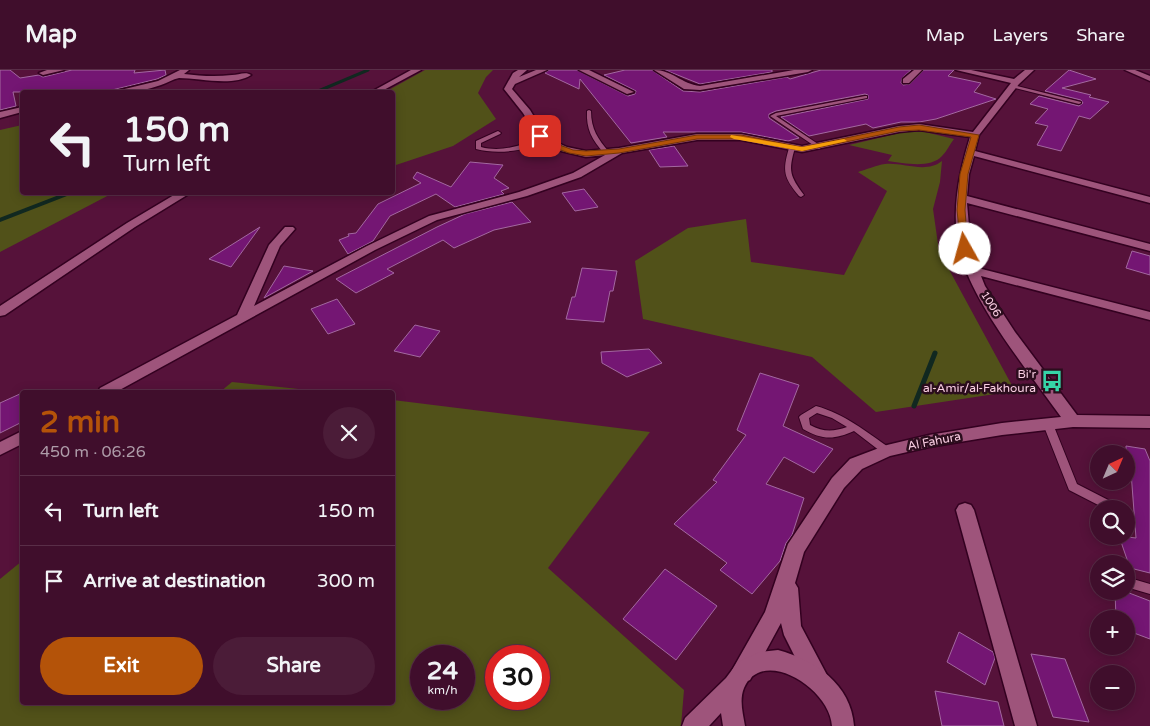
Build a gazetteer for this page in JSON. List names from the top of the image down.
{
  "streets": {
    "street": ["1006", "Al Fahura"]
  },
  "crossings": [
    ["1006", "Al Fahura"]
  ],
  "places": {
    "bus stop": ["Bi'r al-Amir/al-Fakhoura"]
  },
  "north": "top right",
  "page": {
    "header": "Map",
    "nav": ["Map", "Layers", "Share"],
    "turn": ["150 m", "Turn left"],
    "heading": ["2 min", "450 m · 06:26"],
    "map_buttons": ["+", "−"],
    "list": [
      {
        "name": "Turn left",
        "value": "150 m"
      },
      {
        "name": "Arrive at destination",
        "value": "300 m"
      }
    ],
    "buttons": ["Exit", "Share"],
    "speed": "24 km/h",
    "limit": "30"
  }
}
